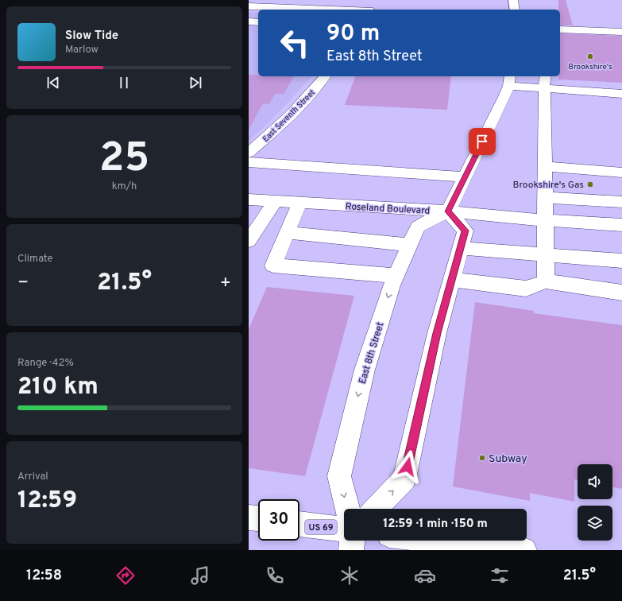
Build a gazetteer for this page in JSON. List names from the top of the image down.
{
  "streets": {
    "street": [
      "East Seventh Street",
      "Roseland Boulevard",
      "East 8th Street",
      "US 69"
    ]
  },
  "crossings": [
    ["Roseland Boulevard", "East 8th Street"]
  ],
  "places": ["Brookshire's", "Brookshire's Gas", "Subway"],
  "page": {
    "turn": ["90 m", "East 8th Street"],
    "song": ["Slow Tide", "Marlow"],
    "tile": [
      ["25", "km/h"],
      "Climate",
      ["Range · 42%", "210 km"],
      ["Arrival", "12:59"]
    ],
    "heat": ["−", "21.5°", "+"],
    "limit": "30",
    "trip": "12:59 · 1 min · 150 m",
    "tabs": ["12:58", "21.5°"]
  }
}
